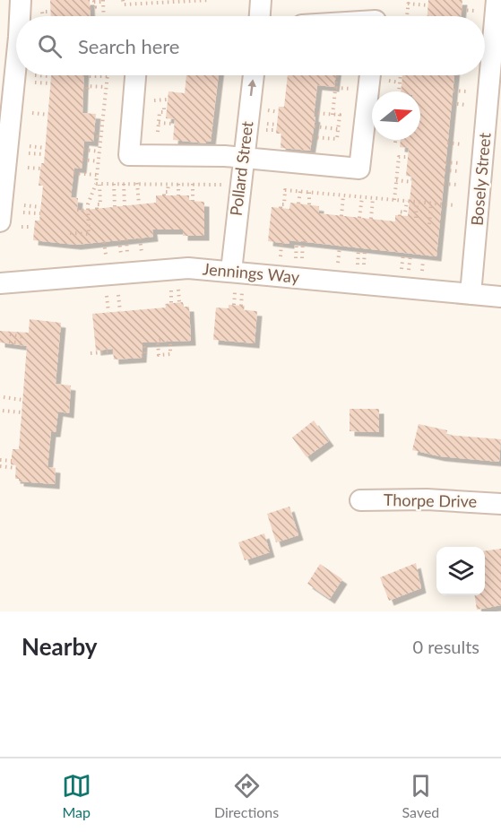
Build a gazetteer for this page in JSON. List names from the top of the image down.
{
  "streets": {
    "street": [
      "Pollard Street",
      "Bosely Street",
      "Jennings Way",
      "Thorpe Drive"
    ]
  },
  "crossings": [
    ["Pollard Street", "Jennings Way"],
    ["Bosely Street", "Jennings Way"]
  ],
  "one_way": ["Pollard Street"],
  "north": "right",
  "page": {
    "search": "Search here",
    "heading": ["Nearby", "0 results"],
    "nav": ["Map", "Directions", "Saved"]
  }
}
